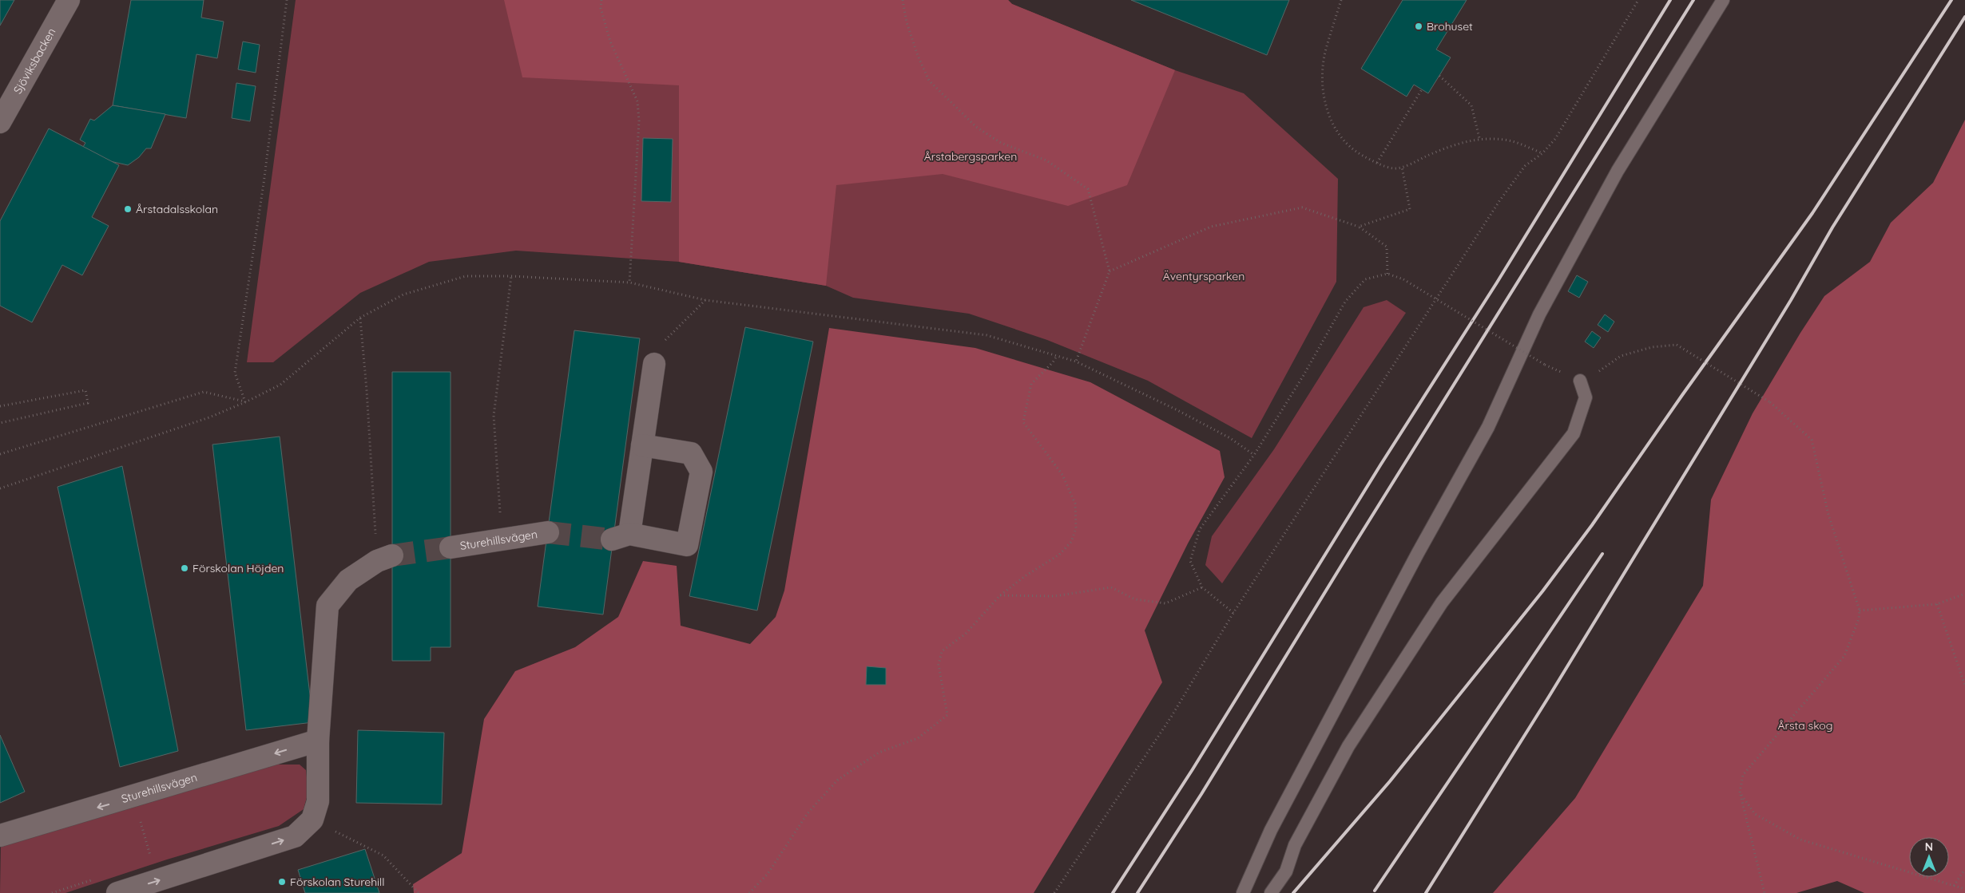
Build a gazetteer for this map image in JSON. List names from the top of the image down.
{
  "streets": {
    "street": ["Sjöviksbacken", "Sturehillsvägen"]
  },
  "one_way": ["Sturehillsvägen"],
  "parks": ["Årstabergsparken", "Äventyrsparken", "Årsta skog"],
  "places": [
    "Brohuset",
    "Årstadalsskolan",
    "Förskolan Höjden",
    "Förskolan Sturehill"
  ],
  "north": "top"
}
